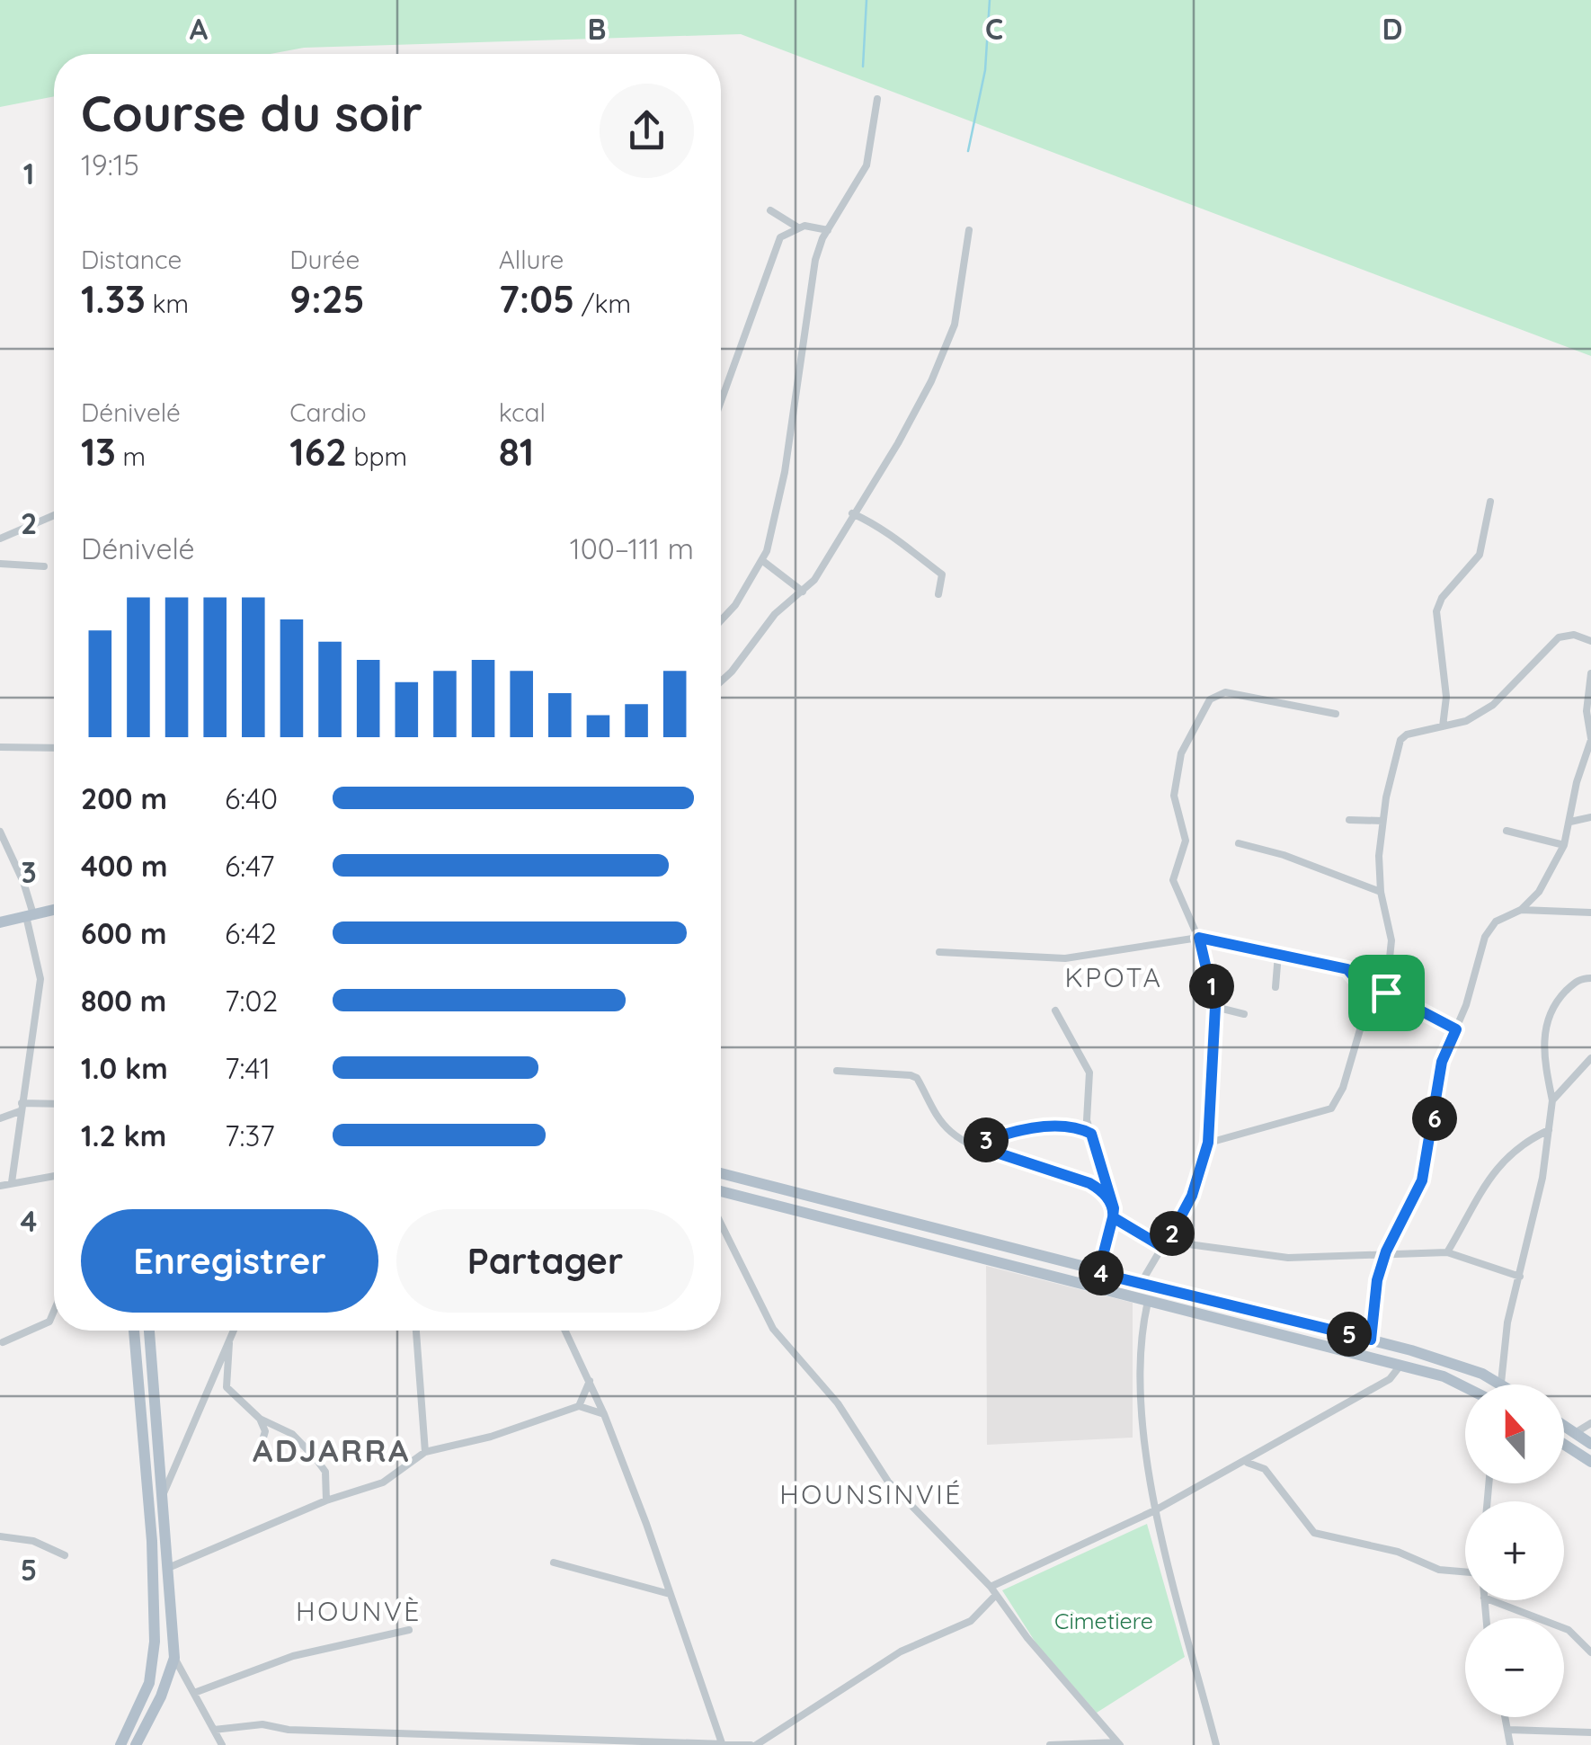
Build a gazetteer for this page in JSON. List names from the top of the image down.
{
  "districts": [
    "KPOTA",
    "ADJARRA",
    "HOUNSINVIÉ",
    "HOUNVÈ"
  ],
  "parks": ["Cimetiere"],
  "north": "top",
  "page": {
    "heading": ["Course du soir", "19:15"],
    "stats": [
      ["Distance", "1.33 km"],
      ["Durée", "9:25"],
      ["Allure", "7:05 /km"],
      ["Dénivelé", "13 m"],
      ["Cardio", "162 bpm"],
      ["kcal", "81"]
    ],
    "chart": ["Dénivelé", "100–111 m"],
    "list": [
      {
        "name": "200 m",
        "note": "6:40"
      },
      {
        "name": "400 m",
        "note": "6:47"
      },
      {
        "name": "600 m",
        "note": "6:42"
      },
      {
        "name": "800 m",
        "note": "7:02"
      },
      {
        "name": "1.0 km",
        "note": "7:41"
      },
      {
        "name": "1.2 km",
        "note": "7:37"
      }
    ],
    "pins": [
      "1",
      "6",
      "3",
      "2",
      "4",
      "5"
    ],
    "buttons": ["Enregistrer", "Partager"],
    "map_buttons": ["+", "−"]
  },
  "grid": {
    "columns": [
      "A",
      "B",
      "C",
      "D"
    ],
    "rows": [
      "1",
      "2",
      "3",
      "4",
      "5"
    ]
  }
}
